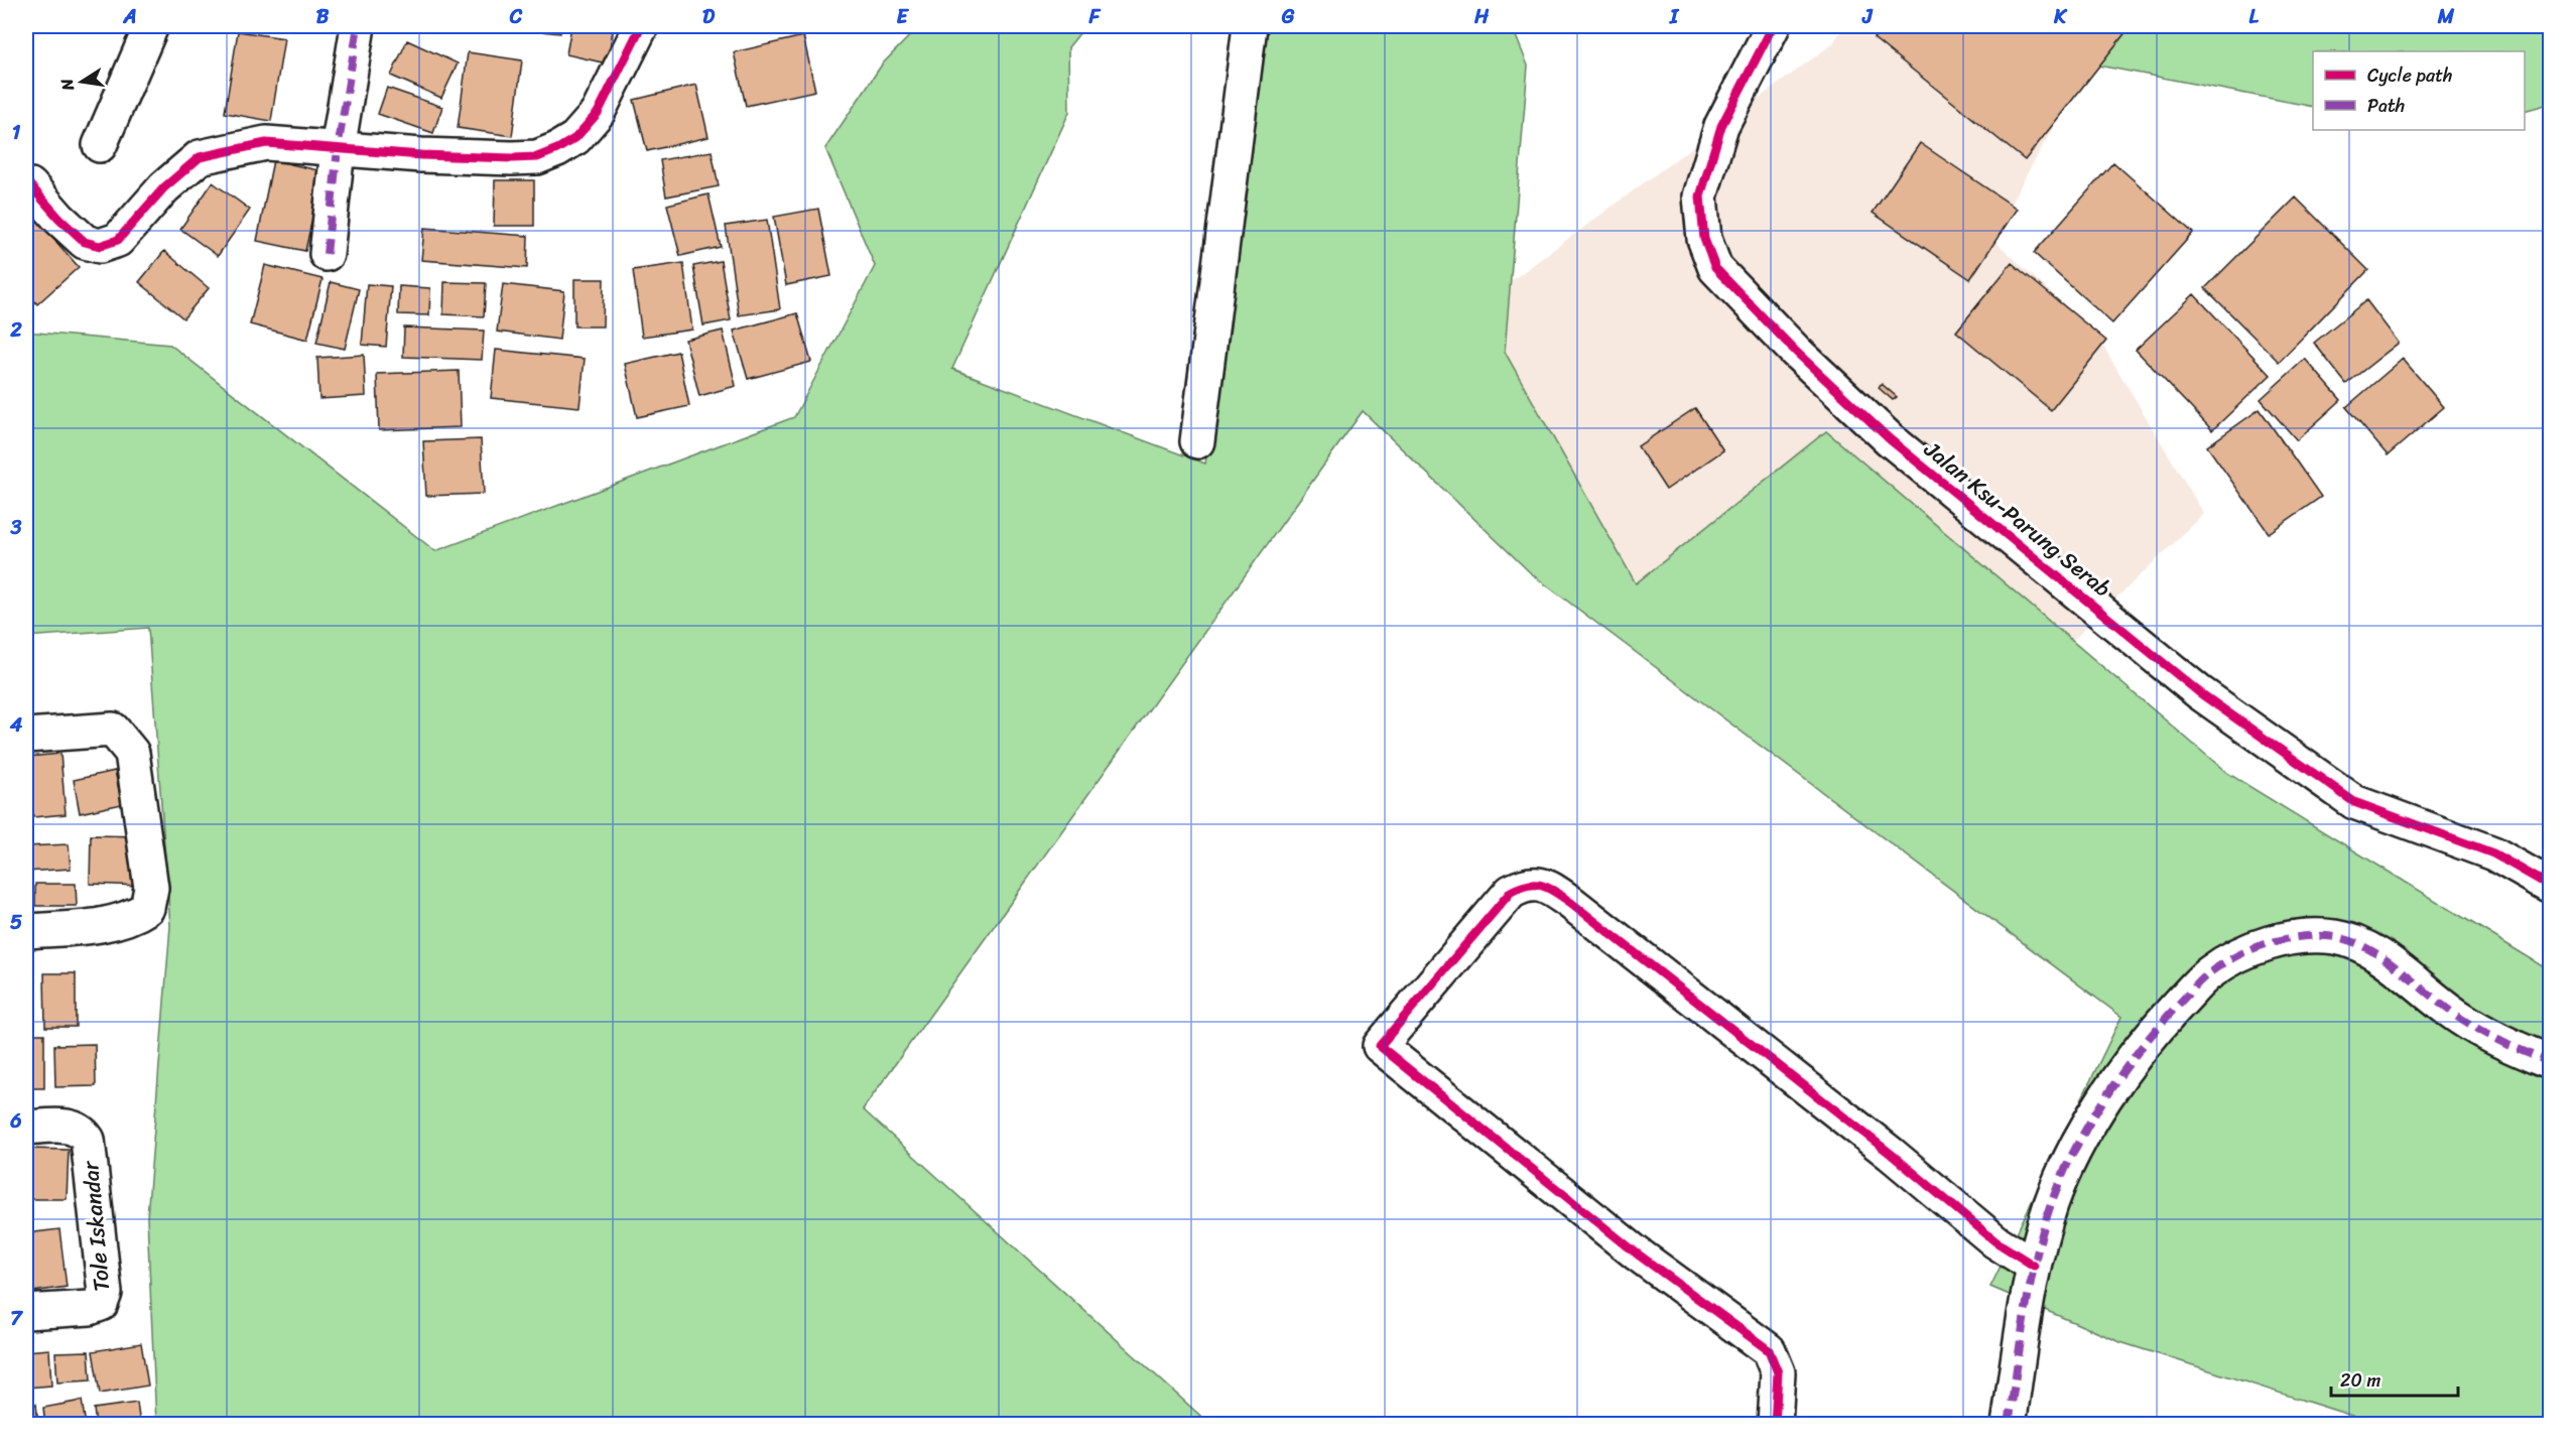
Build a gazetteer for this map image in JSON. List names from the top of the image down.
{
  "streets": {
    "street": ["Jalan Ksu-Parung Serab", "Tole Iskandar"]
  },
  "legend": ["Cycle path", "Path"],
  "scale_bar": "20 m",
  "north": "left",
  "grid": {
    "columns": [
      "A",
      "B",
      "C",
      "D",
      "E",
      "F",
      "G",
      "H",
      "I",
      "J",
      "K",
      "L",
      "M"
    ],
    "rows": [
      "1",
      "2",
      "3",
      "4",
      "5",
      "6",
      "7"
    ]
  }
}
